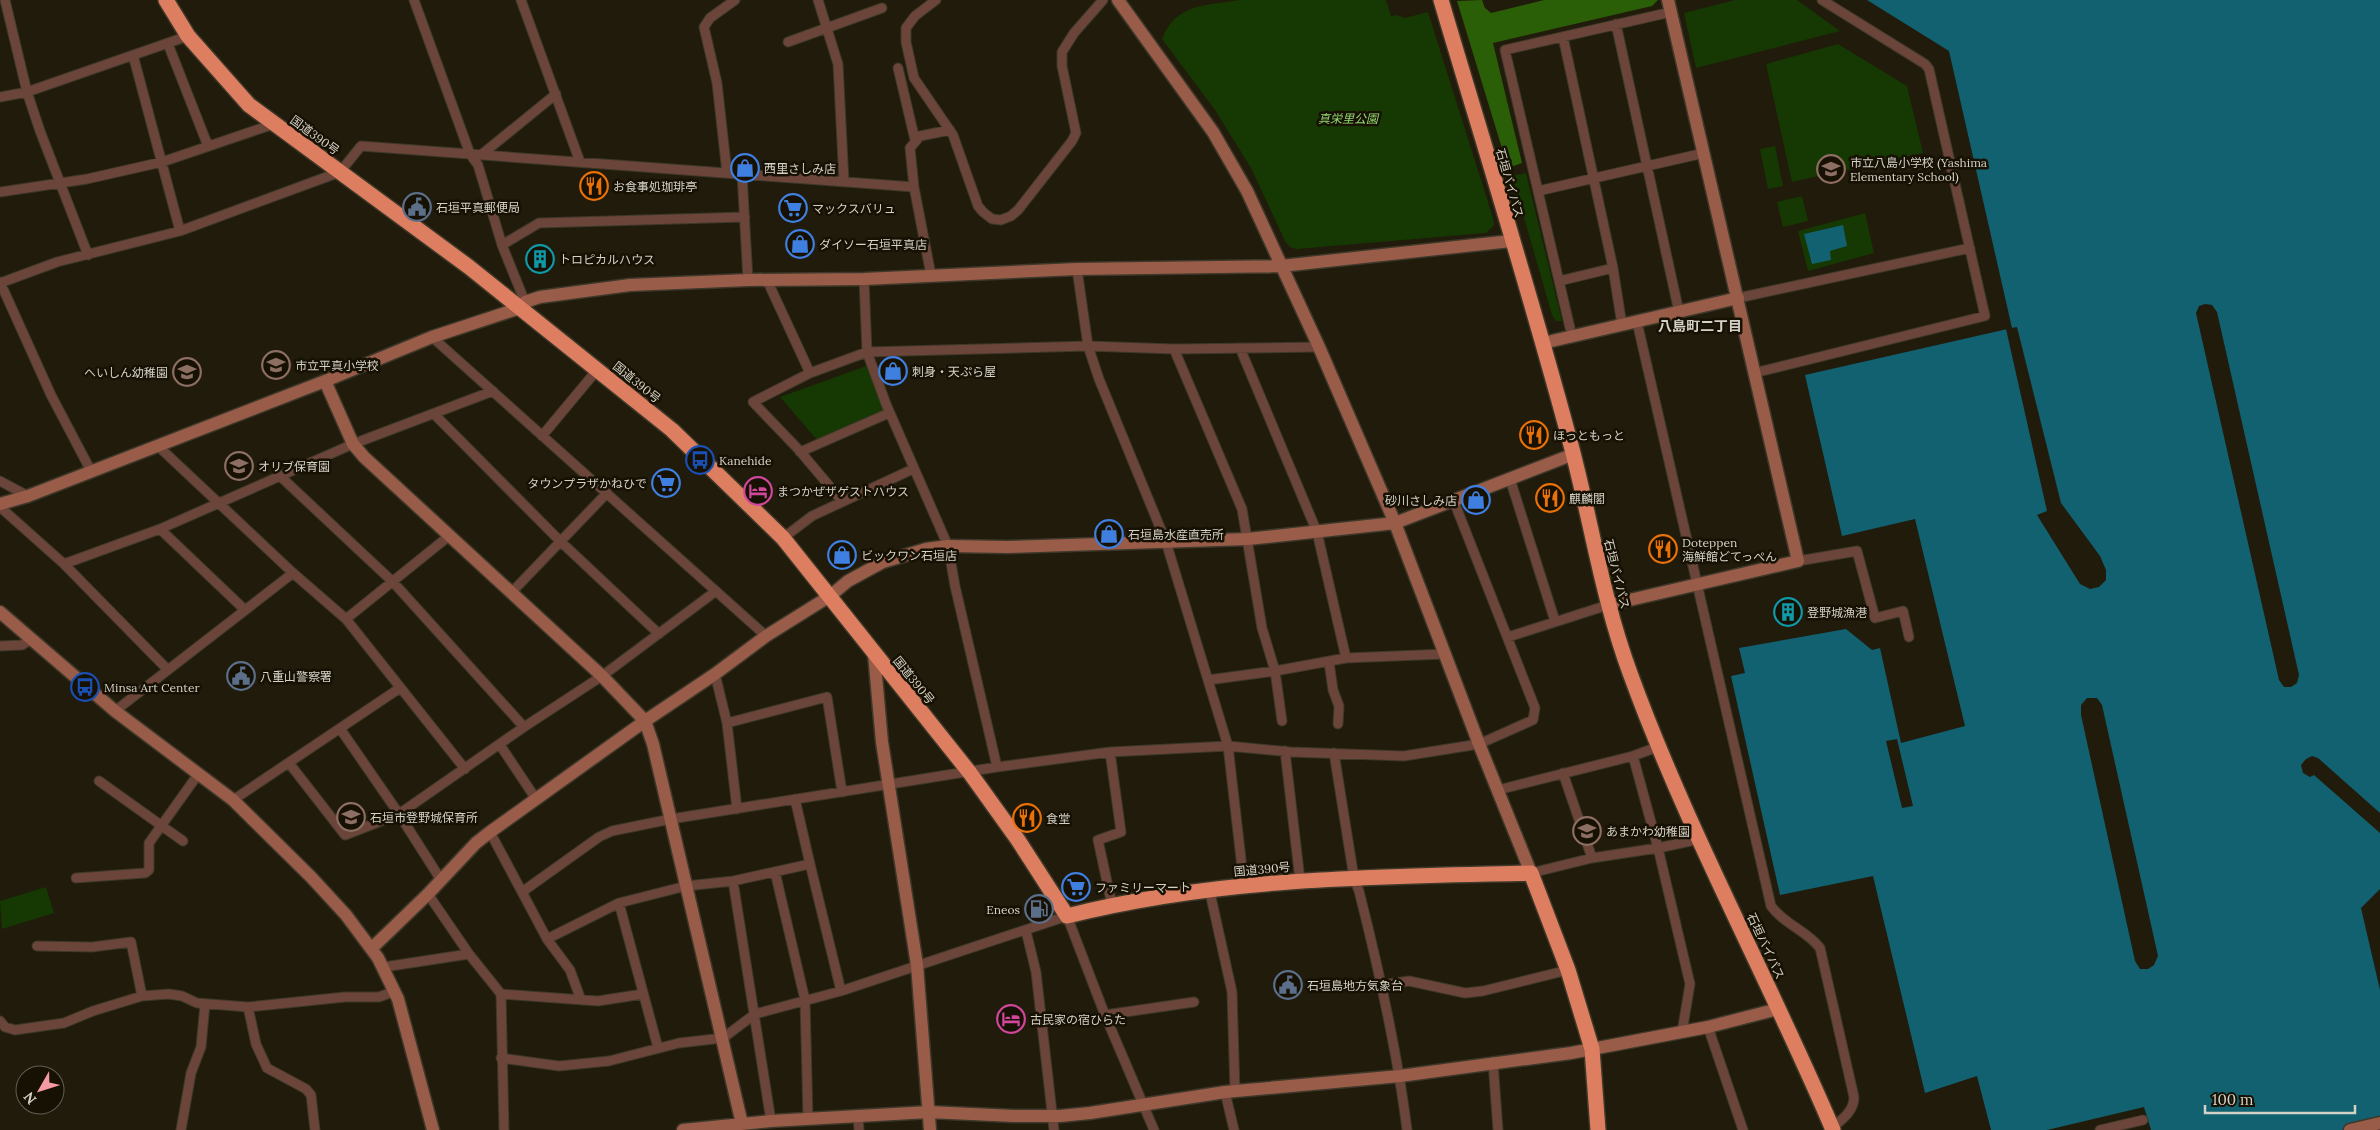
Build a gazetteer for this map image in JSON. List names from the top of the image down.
{
  "streets": {
    "highway": ["国道390号", "石垣バイパス"]
  },
  "districts": ["八島町二丁目"],
  "parks": ["真栄里公園"],
  "places": {
    "shop": [
      "西里さしみ店",
      "ダイソー石垣平真店",
      "刺身・天ぷら屋",
      "砂川さしみ店",
      "石垣島水産直売所",
      "ビックワン石垣店"
    ],
    "school or university": [
      "市立八島小学校 (Yashima Elementary School)",
      "市立平真小学校",
      "へいしん幼稚園",
      "オリブ保育園",
      "石垣市登野城保育所",
      "あまかわ幼稚園"
    ],
    "restaurant": [
      "お食事処珈琲亭",
      "ほっともっと",
      "麒麟閣",
      "Doteppen 海鮮館どてっぺん",
      "食堂"
    ],
    "public building": ["石垣平真郵便局", "八重山警察署", "石垣島地方気象台"],
    "supermarket": ["マックスバリュ", "タウンプラザかねひで", "ファミリーマート"],
    "building": ["トロピカルハウス", "登野城漁港"],
    "bus stop": ["Kanehide", "Minsa Art Center"],
    "hotel": ["まつかぜザゲストハウス", "古民家の宿ひらた"],
    "fuel station": ["Eneos"]
  },
  "scale_bar": "100 m",
  "north": "bottom left"
}
